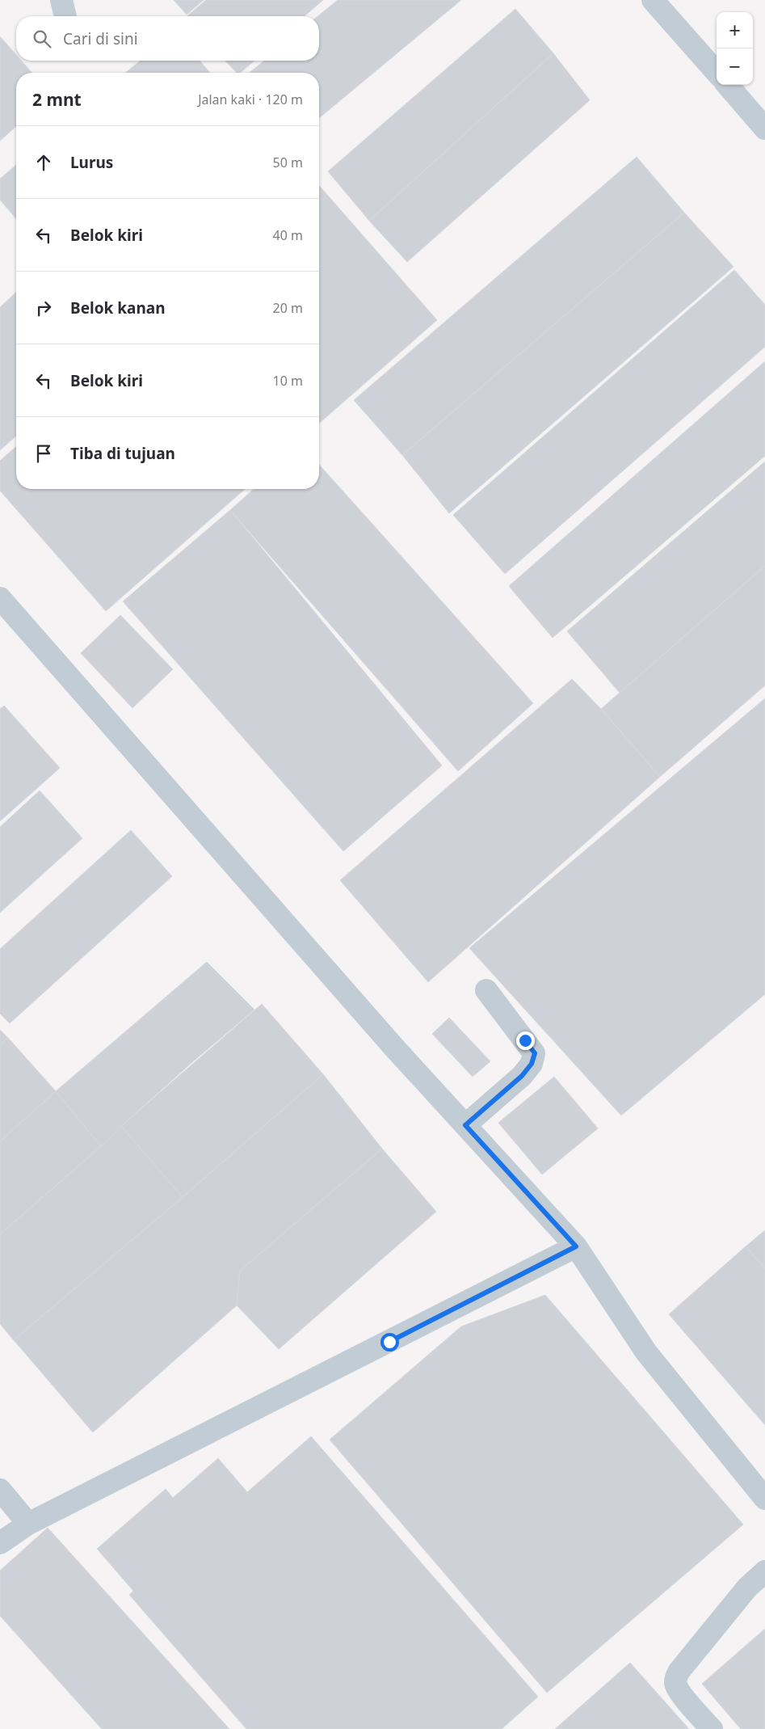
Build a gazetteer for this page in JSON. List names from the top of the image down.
{
  "page": {
    "map_buttons": ["+", "−"],
    "search": "Cari di sini",
    "heading": ["2 mnt", "Jalan kaki · 120 m"],
    "list": [
      ["Lurus", "50 m"],
      ["Belok kiri", "40 m"],
      ["Belok kanan", "20 m"],
      ["Belok kiri", "10 m"],
      "Tiba di tujuan"
    ]
  }
}
